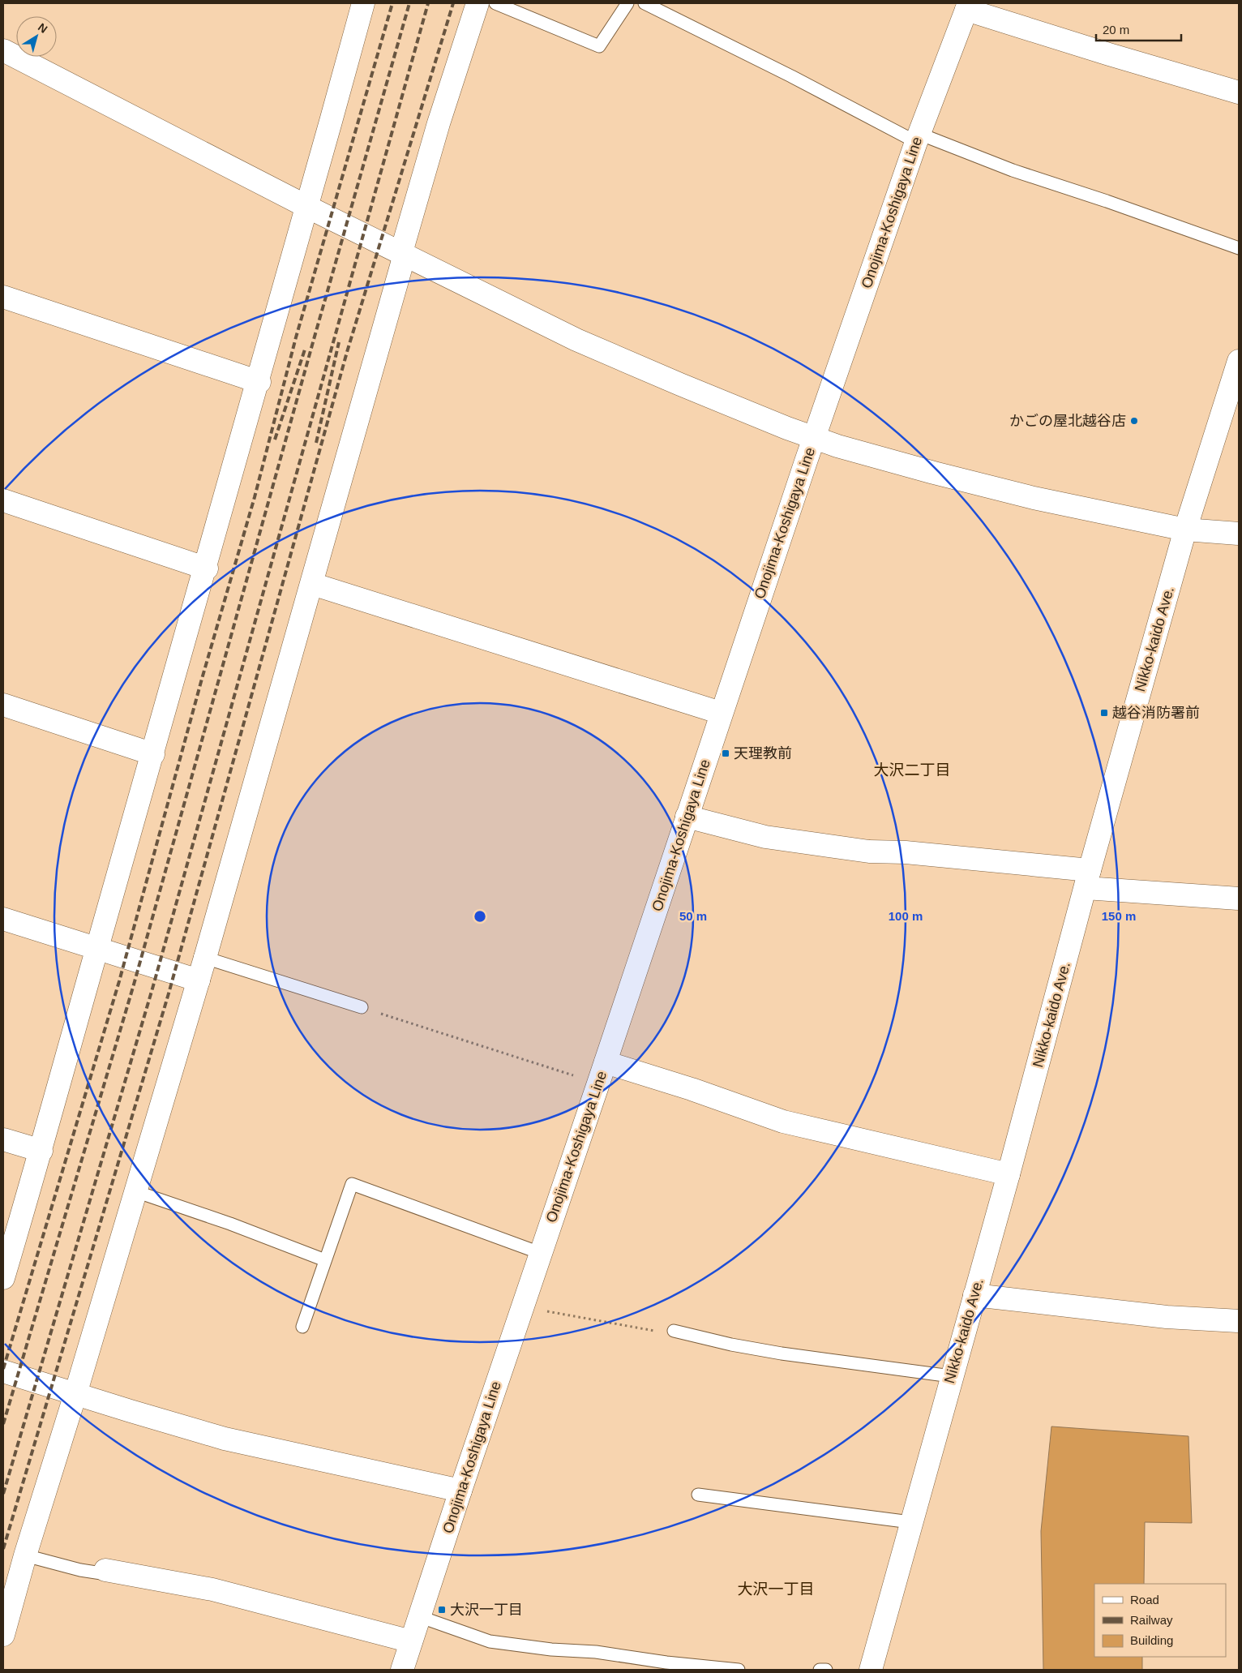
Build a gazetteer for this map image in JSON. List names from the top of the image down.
{
  "streets": {
    "street": ["Onojima-Koshigaya Line", "Nikko-kaido Ave."]
  },
  "districts": ["大沢二丁目", "大沢一丁目"],
  "places": {
    "other": ["かごの屋北越谷店"],
    "transit": ["越谷消防署前", "天理教前", "大沢一丁目"]
  },
  "legend": ["Road", "Railway", "Building"],
  "scale_bar": "20 m",
  "north": "top right",
  "rings": ["50 m", "100 m", "150 m"]
}
